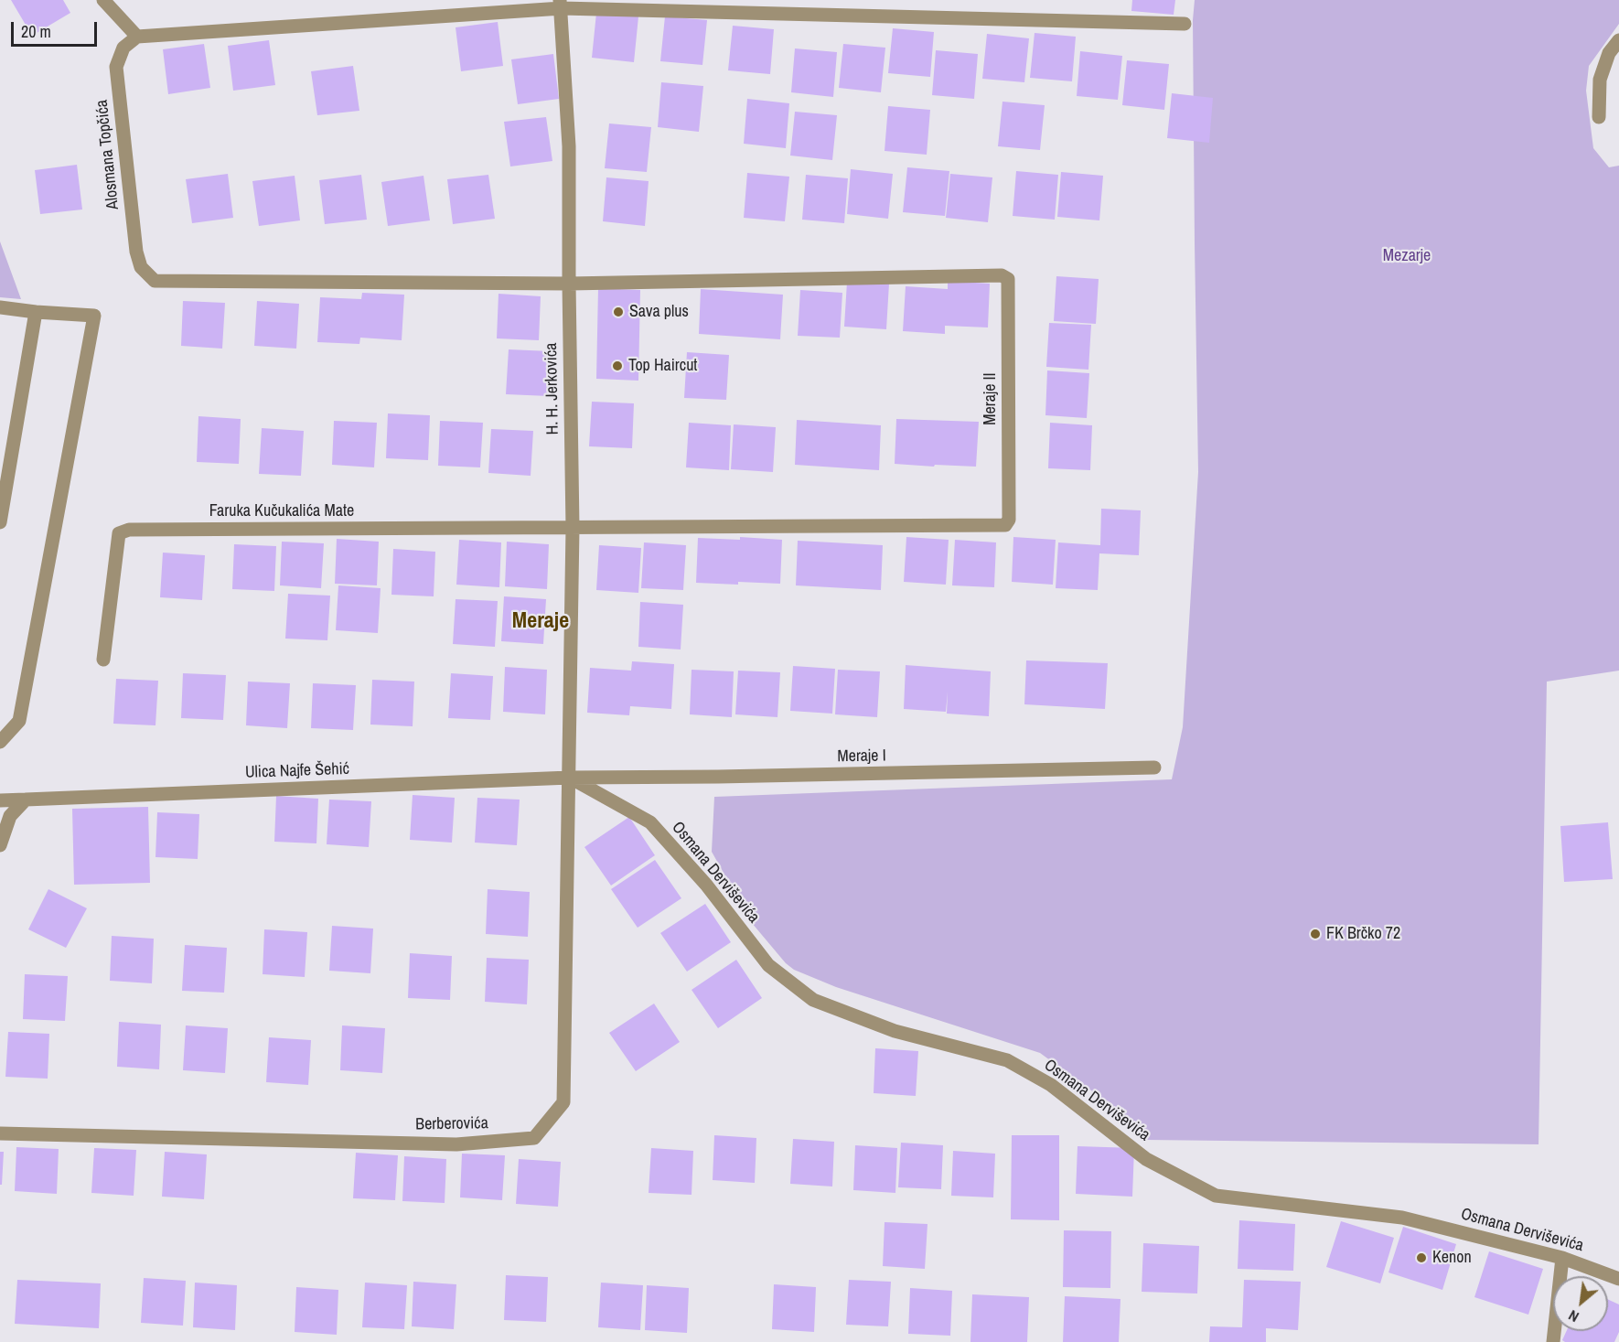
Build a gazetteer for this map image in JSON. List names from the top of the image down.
{
  "streets": {
    "street": [
      "Alosmana Topčića",
      "H. H. Jerkovića",
      "Meraje II",
      "Faruka Kučukalića Mate",
      "Meraje I",
      "Ulica Najfe Šehić",
      "Osmana Derviševića",
      "Berberovića"
    ]
  },
  "crossings": [
    ["Alosmana Topčića", "H. H. Jerkovića"],
    ["Alosmana Topčića", "Meraje II"],
    ["H. H. Jerkovića", "Meraje II"],
    ["H. H. Jerkovića", "Faruka Kučukalića Mate"],
    ["H. H. Jerkovića", "Meraje I"],
    ["H. H. Jerkovića", "Ulica Najfe Šehić"],
    ["H. H. Jerkovića", "Osmana Derviševića"],
    ["H. H. Jerkovića", "Berberovića"],
    ["Meraje II", "Faruka Kučukalića Mate"],
    ["Meraje I", "Ulica Najfe Šehić"],
    ["Meraje I", "Osmana Derviševića"],
    ["Meraje I", "Berberovića"],
    ["Ulica Najfe Šehić", "Osmana Derviševića"],
    ["Ulica Najfe Šehić", "Berberovića"],
    ["Osmana Derviševića", "Berberovića"]
  ],
  "districts": ["Meraje"],
  "parks": ["Mezarje"],
  "places": [
    "Sava plus",
    "Top Haircut",
    "FK Brčko 72",
    "Kenon"
  ],
  "scale_bar": "20 m",
  "north": "bottom left"
}
